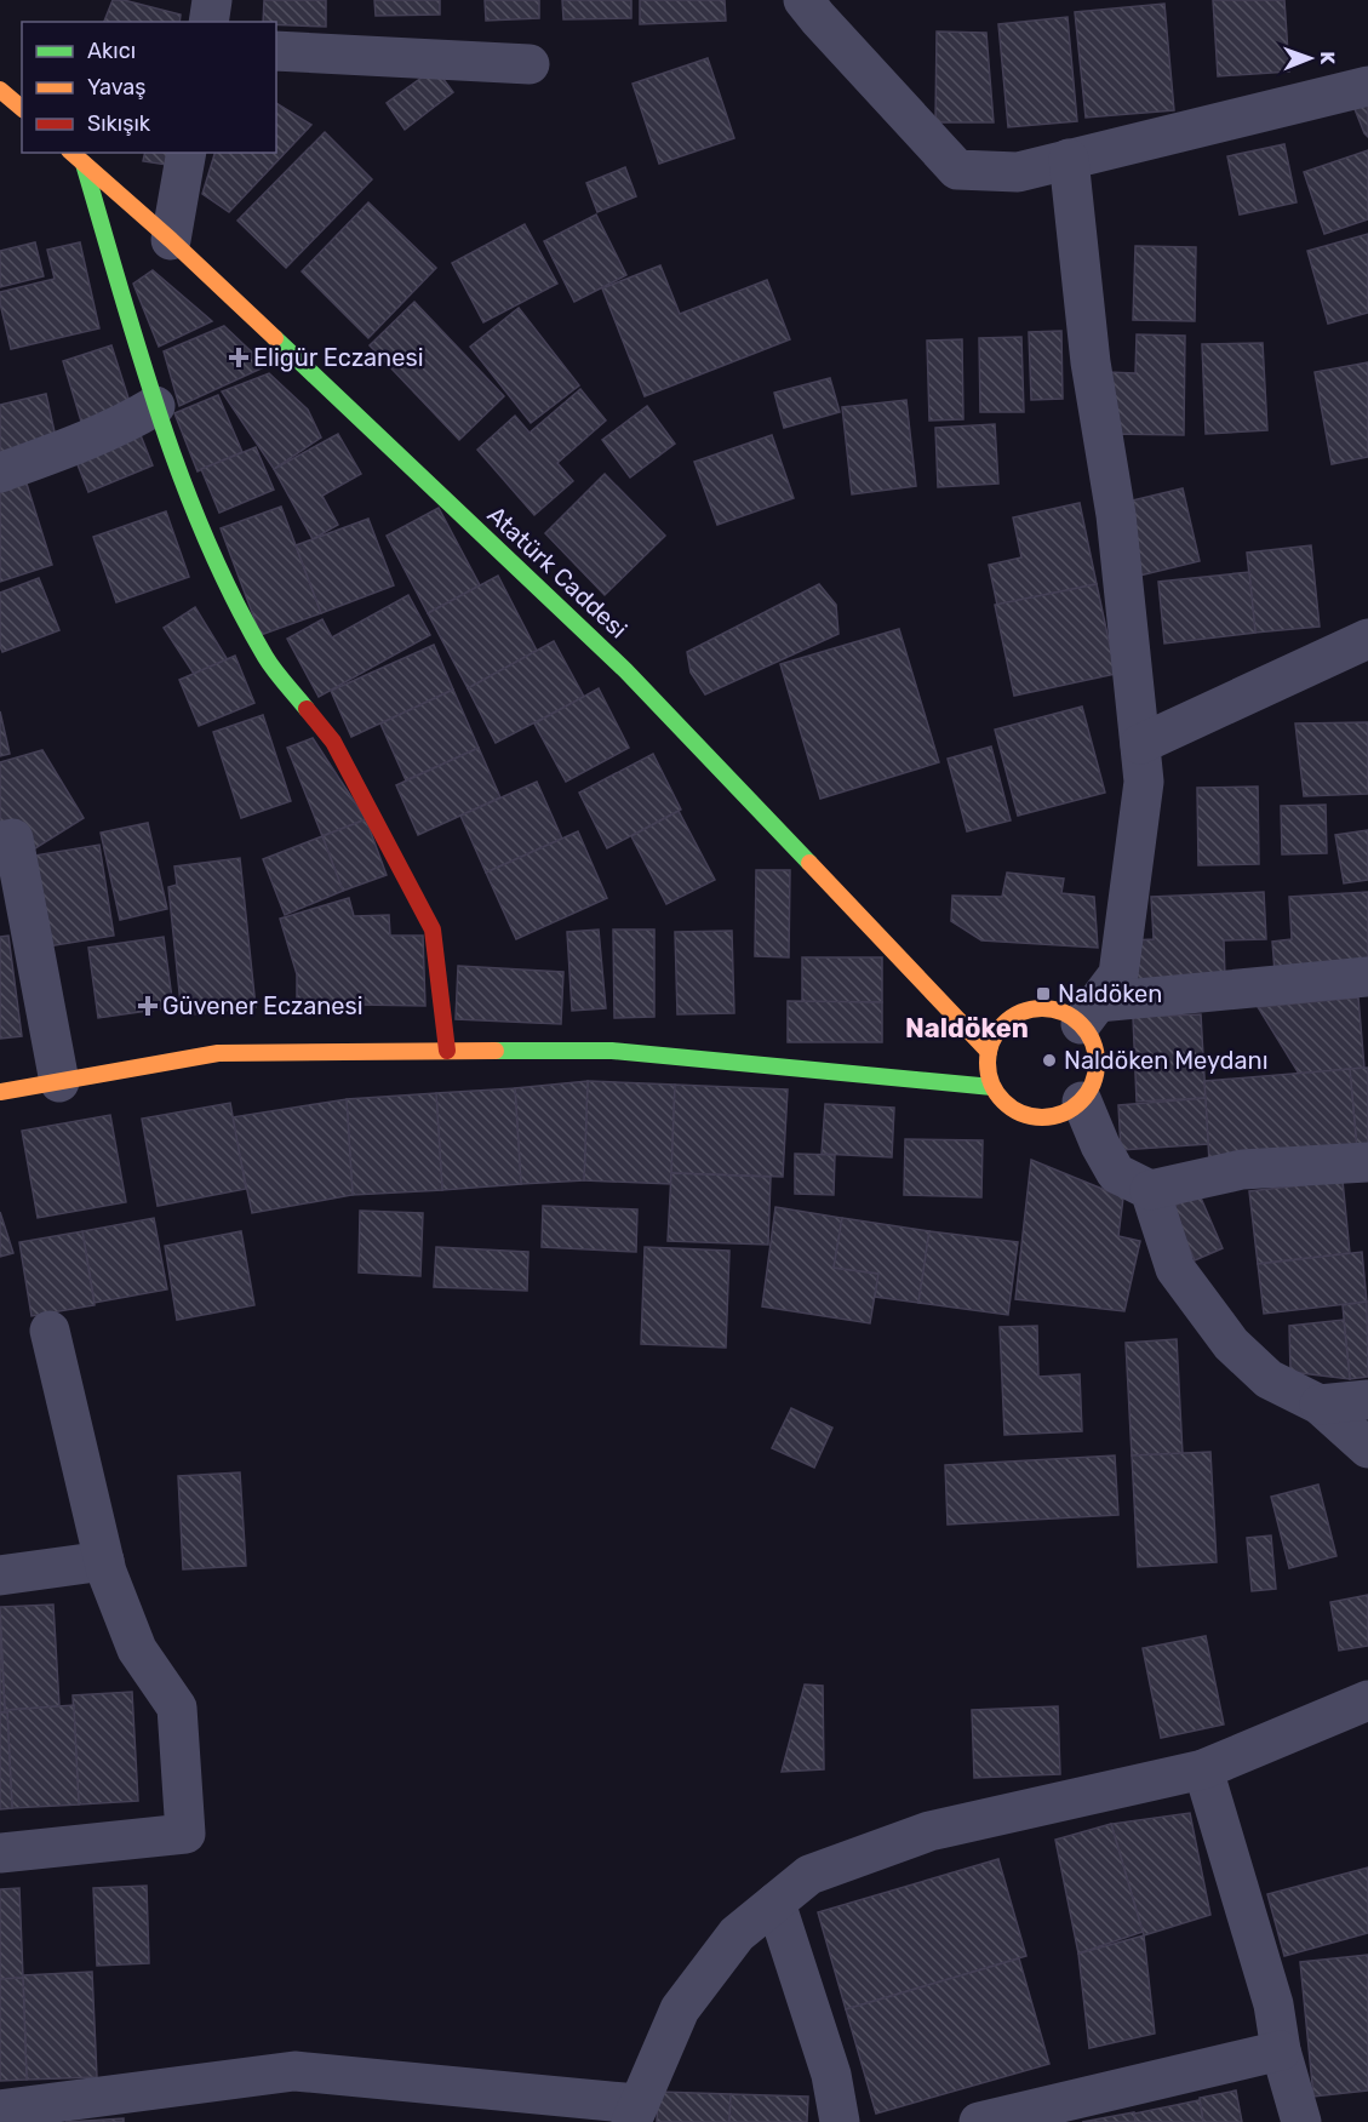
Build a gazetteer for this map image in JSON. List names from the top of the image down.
{
  "streets": {
    "street": ["Atatürk Caddesi"]
  },
  "districts": ["Naldöken"],
  "places": {
    "health": ["Eligür Eczanesi", "Güvener Eczanesi"],
    "transit": ["Naldöken"],
    "other": ["Naldöken Meydanı"]
  },
  "legend": ["Akıcı", "Yavaş", "Sıkışık"],
  "north": "right"
}
